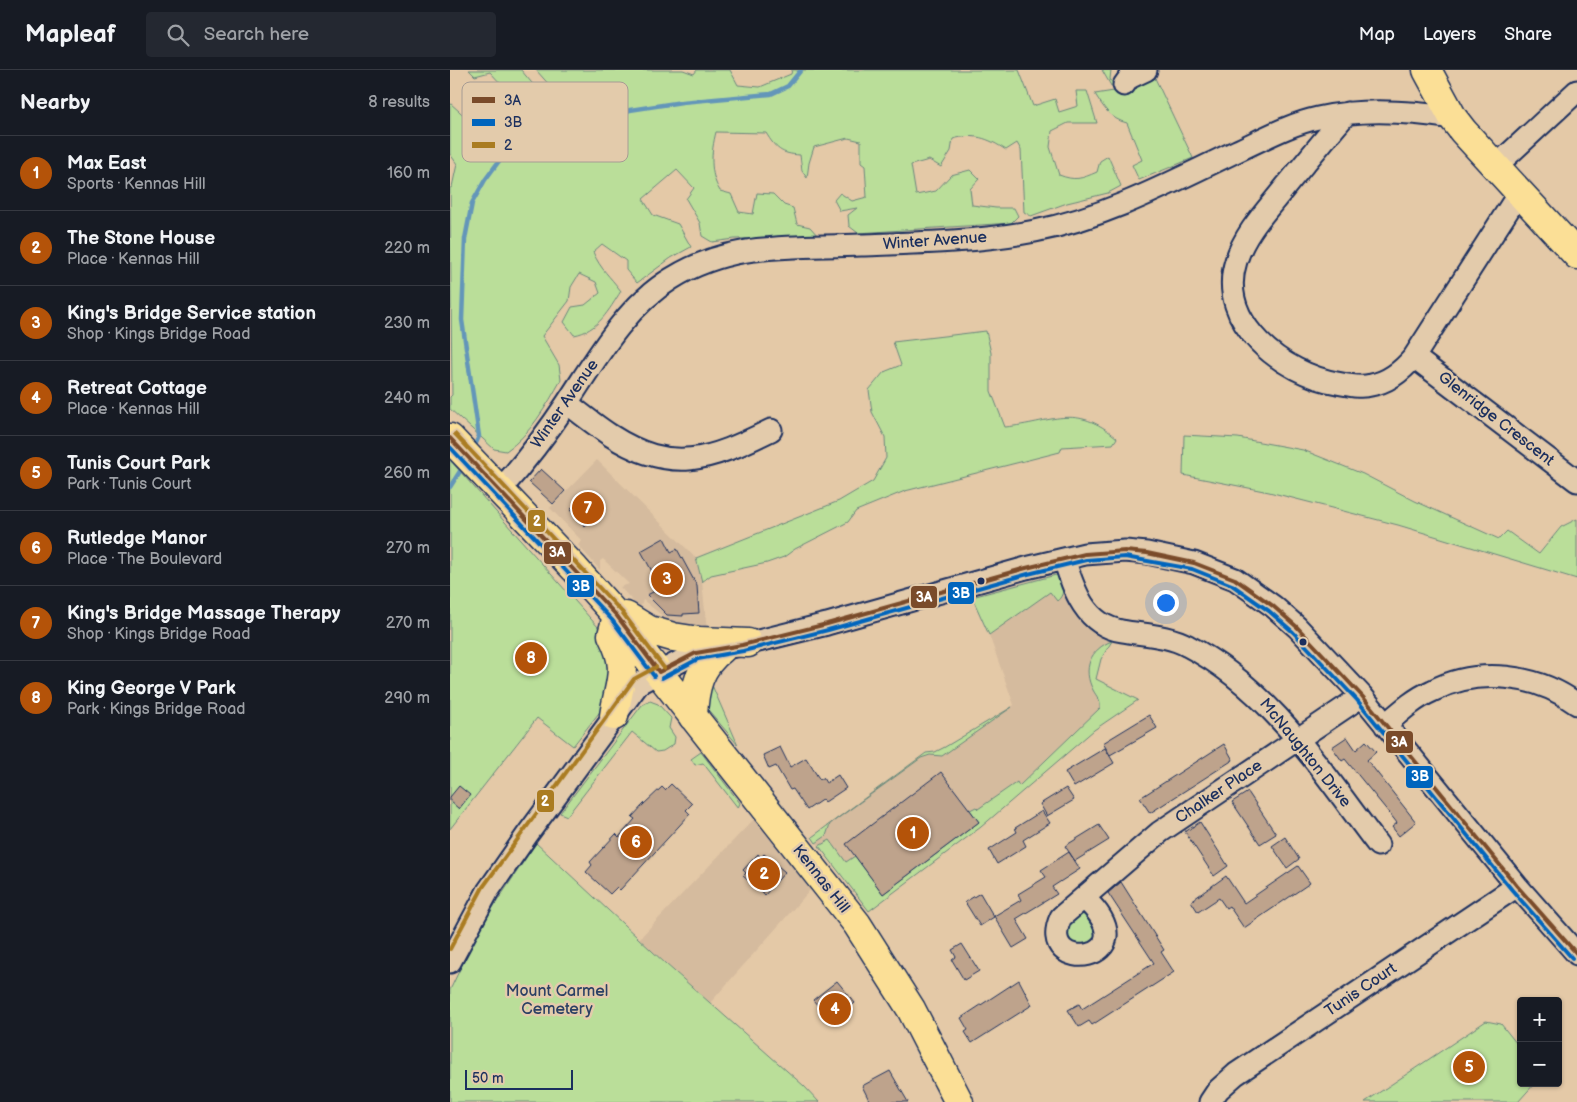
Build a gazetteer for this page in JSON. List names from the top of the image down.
{
  "streets": {
    "main road": ["Kennas Hill"],
    "street": [
      "Winter Avenue",
      "Glenridge Crescent",
      "McNaughton Drive",
      "Chalker Place",
      "Tunis Court"
    ]
  },
  "crossings": [
    ["Winter Avenue", "Kennas Hill"],
    ["McNaughton Drive", "Chalker Place"]
  ],
  "parks": ["Mount Carmel Cemetery"],
  "lines": ["transit line 2", "transit line 3A", "transit line 3B"],
  "legend": ["3A", "3B", "2"],
  "scale_bar": "50 m",
  "page": {
    "header": "Mapleaf",
    "search": "Search here",
    "nav": ["Map", "Layers", "Share"],
    "heading": ["Nearby", "8 results"],
    "list": [
      {
        "mark": "1",
        "name": "Max East",
        "note": "Sports · Kennas Hill",
        "value": "160 m"
      },
      {
        "mark": "2",
        "name": "The Stone House",
        "note": "Place · Kennas Hill",
        "value": "220 m"
      },
      {
        "mark": "3",
        "name": "King's Bridge Service station",
        "note": "Shop · Kings Bridge Road",
        "value": "230 m"
      },
      {
        "mark": "4",
        "name": "Retreat Cottage",
        "note": "Place · Kennas Hill",
        "value": "240 m"
      },
      {
        "mark": "5",
        "name": "Tunis Court Park",
        "note": "Park · Tunis Court",
        "value": "260 m"
      },
      {
        "mark": "6",
        "name": "Rutledge Manor",
        "note": "Place · The Boulevard",
        "value": "270 m"
      },
      {
        "mark": "7",
        "name": "King's Bridge Massage Therapy",
        "note": "Shop · Kings Bridge Road",
        "value": "270 m"
      },
      {
        "mark": "8",
        "name": "King George V Park",
        "note": "Park · Kings Bridge Road",
        "value": "290 m"
      }
    ],
    "pins": [
      "7",
      "3",
      "8",
      "1",
      "6",
      "2",
      "4",
      "5"
    ],
    "map_buttons": ["+", "−"],
    "scale": "50 m"
  }
}
